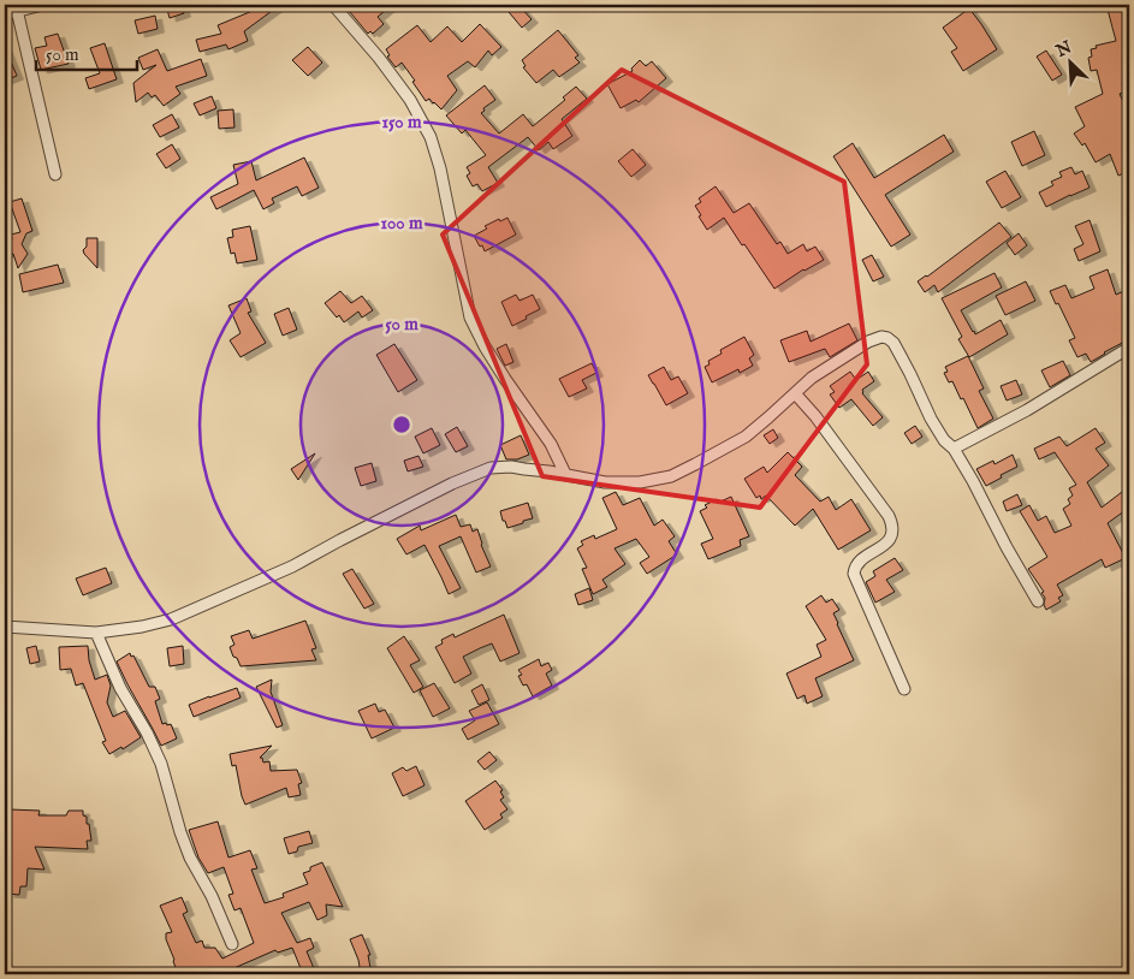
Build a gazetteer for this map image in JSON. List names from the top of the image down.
{
  "scale_bar": "50 m",
  "north": "top left",
  "rings": ["150 m", "100 m", "50 m"]
}
